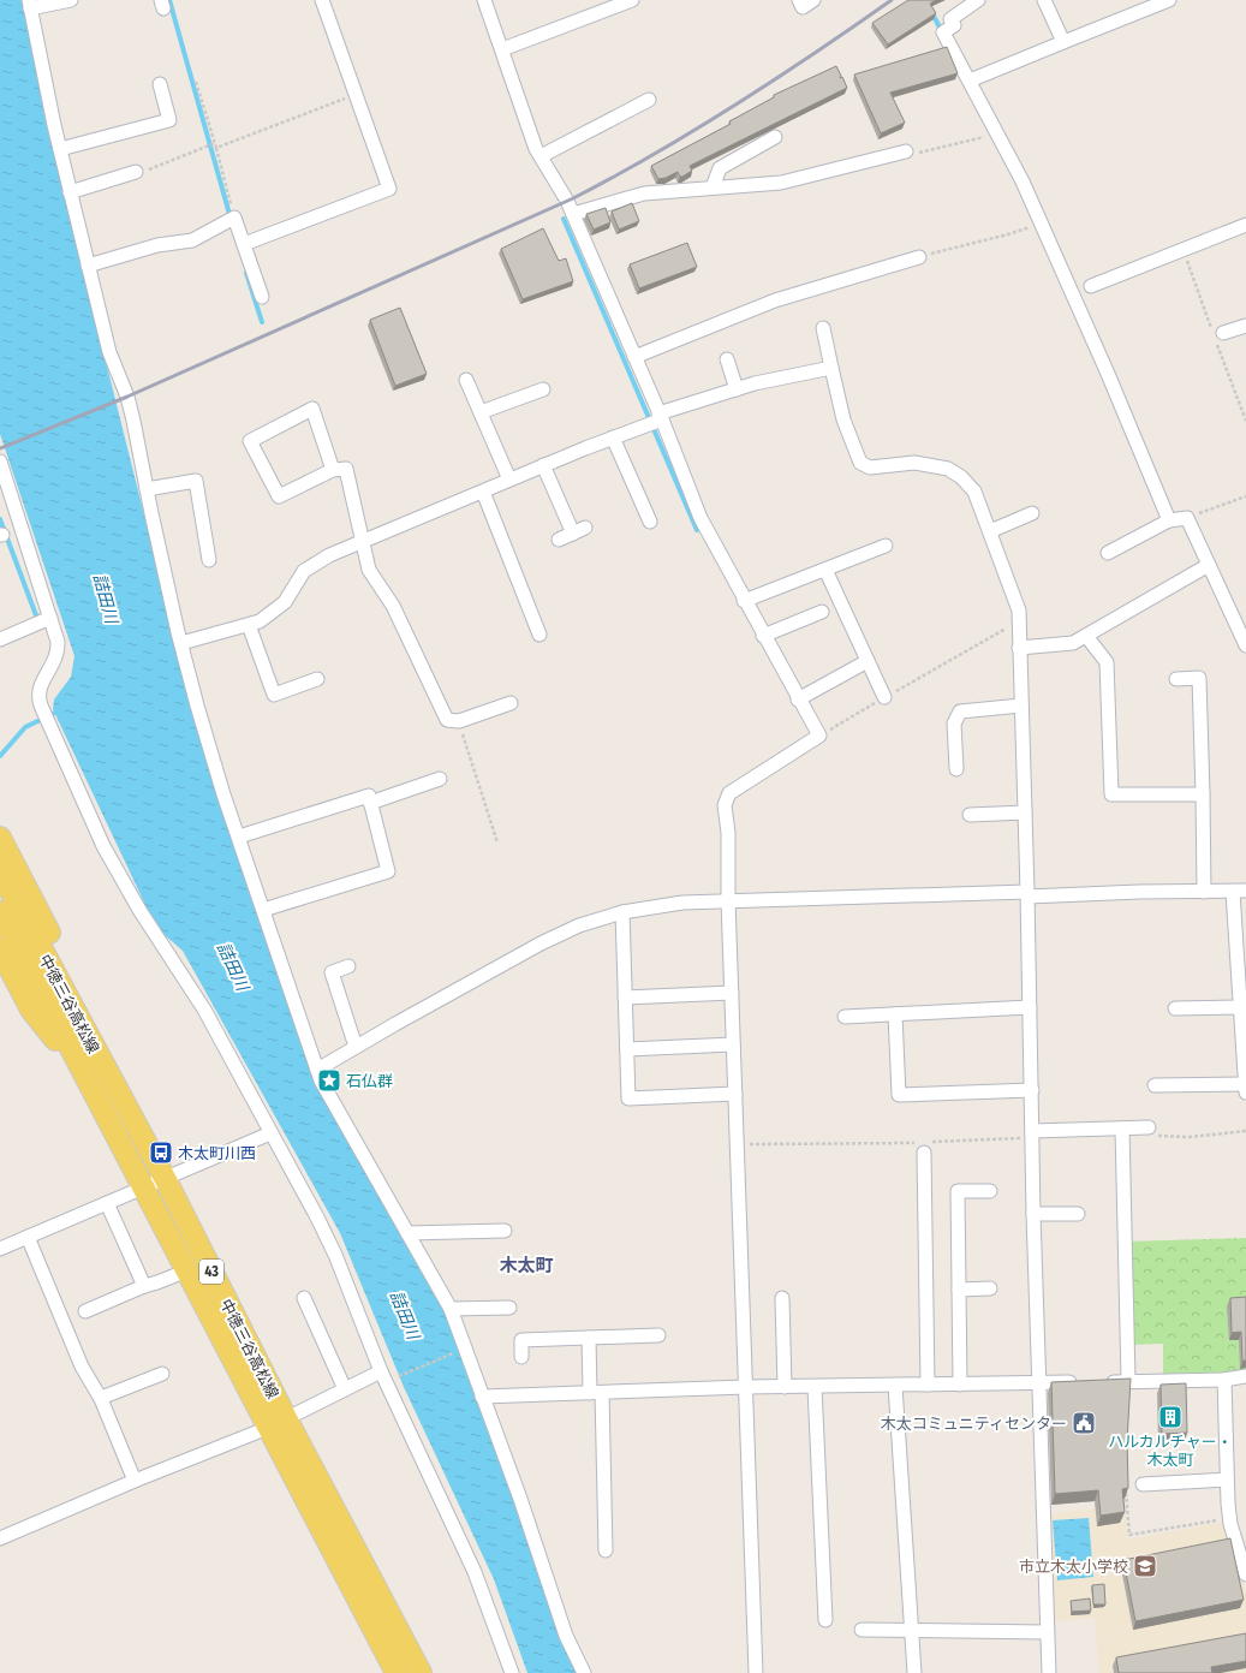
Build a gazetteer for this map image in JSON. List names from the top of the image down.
{
  "streets": {
    "main road": ["中徳三谷高松線", "43"]
  },
  "districts": ["木太町"],
  "water": ["詰田川"],
  "places": {
    "place": ["石仏群"],
    "bus stop": ["木太町川西"],
    "building": ["ハルカルチャー・ 木太町"],
    "public building": ["木太コミュニティセンター"],
    "school or university": ["市立木太小学校"]
  }
}
